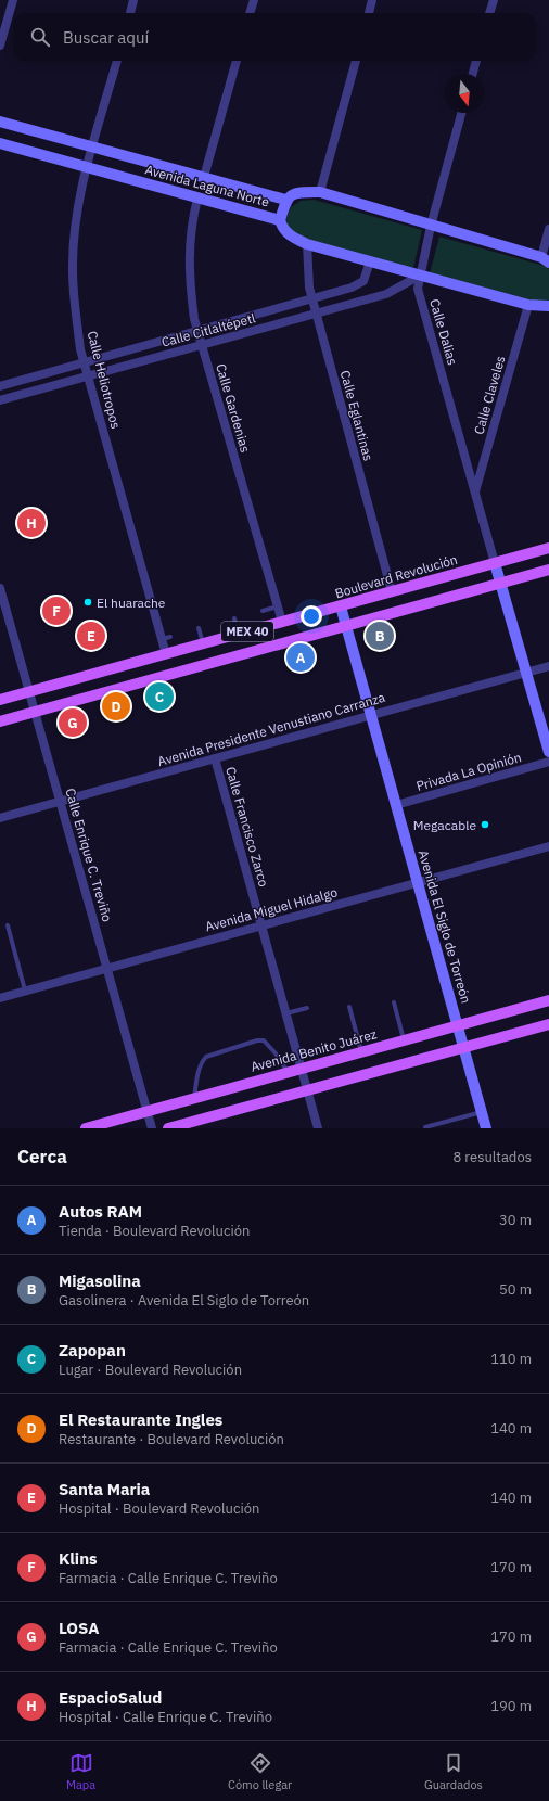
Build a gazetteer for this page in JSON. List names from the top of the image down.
{
  "streets": {
    "main road": ["Boulevard Revolución", "MEX 40", "Avenida Benito Juárez"],
    "street": [
      "Avenida Laguna Norte",
      "Calle Citlaltépetl",
      "Calle Dalias",
      "Calle Heliotropos",
      "Calle Claveles",
      "Calle Gardenias",
      "Calle Eglantinas",
      "Avenida Presidente Venustiano Carranza",
      "Privada La Opinión",
      "Calle Francisco Zarco",
      "Calle Enrique C. Treviño",
      "Avenida Miguel Hidalgo",
      "Avenida El Siglo de Torreón"
    ]
  },
  "crossings": [
    ["Avenida Laguna Norte", "Calle Citlaltépetl"],
    ["Avenida Laguna Norte", "Calle Dalias"],
    ["Avenida Laguna Norte", "Calle Heliotropos"],
    ["Avenida Laguna Norte", "Calle Claveles"],
    ["Avenida Laguna Norte", "Calle Gardenias"],
    ["Avenida Laguna Norte", "Calle Eglantinas"],
    ["Calle Citlaltépetl", "Calle Dalias"],
    ["Calle Citlaltépetl", "Calle Heliotropos"],
    ["Calle Citlaltépetl", "Calle Gardenias"],
    ["Calle Citlaltépetl", "Calle Eglantinas"],
    ["Calle Dalias", "Calle Claveles"],
    ["Calle Dalias", "Boulevard Revolución"],
    ["Calle Heliotropos", "Boulevard Revolución"],
    ["Calle Gardenias", "Boulevard Revolución"],
    ["Calle Eglantinas", "Boulevard Revolución"],
    ["Boulevard Revolución", "Calle Enrique C. Treviño"],
    ["Boulevard Revolución", "Avenida El Siglo de Torreón"],
    ["MEX 40", "Calle Enrique C. Treviño"],
    ["MEX 40", "Avenida El Siglo de Torreón"],
    ["Avenida Presidente Venustiano Carranza", "Calle Francisco Zarco"],
    ["Avenida Presidente Venustiano Carranza", "Calle Enrique C. Treviño"],
    ["Avenida Presidente Venustiano Carranza", "Avenida El Siglo de Torreón"],
    ["Privada La Opinión", "Avenida El Siglo de Torreón"],
    ["Calle Francisco Zarco", "Avenida Miguel Hidalgo"],
    ["Calle Francisco Zarco", "Avenida Benito Juárez"],
    ["Calle Enrique C. Treviño", "Avenida Miguel Hidalgo"],
    ["Calle Enrique C. Treviño", "Avenida Benito Juárez"],
    ["Avenida Miguel Hidalgo", "Avenida El Siglo de Torreón"],
    ["Avenida El Siglo de Torreón", "Avenida Benito Juárez"]
  ],
  "places": ["El huarache", "Megacable"],
  "north": "bottom",
  "page": {
    "search": "Buscar aquí",
    "pins": [
      "H",
      "F",
      "B",
      "E",
      "A",
      "C",
      "D",
      "G"
    ],
    "heading": ["Cerca", "8 resultados"],
    "list": [
      {
        "mark": "A",
        "name": "Autos RAM",
        "note": "Tienda · Boulevard Revolución",
        "value": "30 m"
      },
      {
        "mark": "B",
        "name": "Migasolina",
        "note": "Gasolinera · Avenida El Siglo de Torreón",
        "value": "50 m"
      },
      {
        "mark": "C",
        "name": "Zapopan",
        "note": "Lugar · Boulevard Revolución",
        "value": "110 m"
      },
      {
        "mark": "D",
        "name": "El Restaurante Ingles",
        "note": "Restaurante · Boulevard Revolución",
        "value": "140 m"
      },
      {
        "mark": "E",
        "name": "Santa Maria",
        "note": "Hospital · Boulevard Revolución",
        "value": "140 m"
      },
      {
        "mark": "F",
        "name": "Klins",
        "note": "Farmacia · Calle Enrique C. Treviño",
        "value": "170 m"
      },
      {
        "mark": "G",
        "name": "LOSA",
        "note": "Farmacia · Calle Enrique C. Treviño",
        "value": "170 m"
      },
      {
        "mark": "H",
        "name": "EspacioSalud",
        "note": "Hospital · Calle Enrique C. Treviño",
        "value": "190 m"
      }
    ],
    "nav": ["Mapa", "Cómo llegar", "Guardados"]
  }
}
